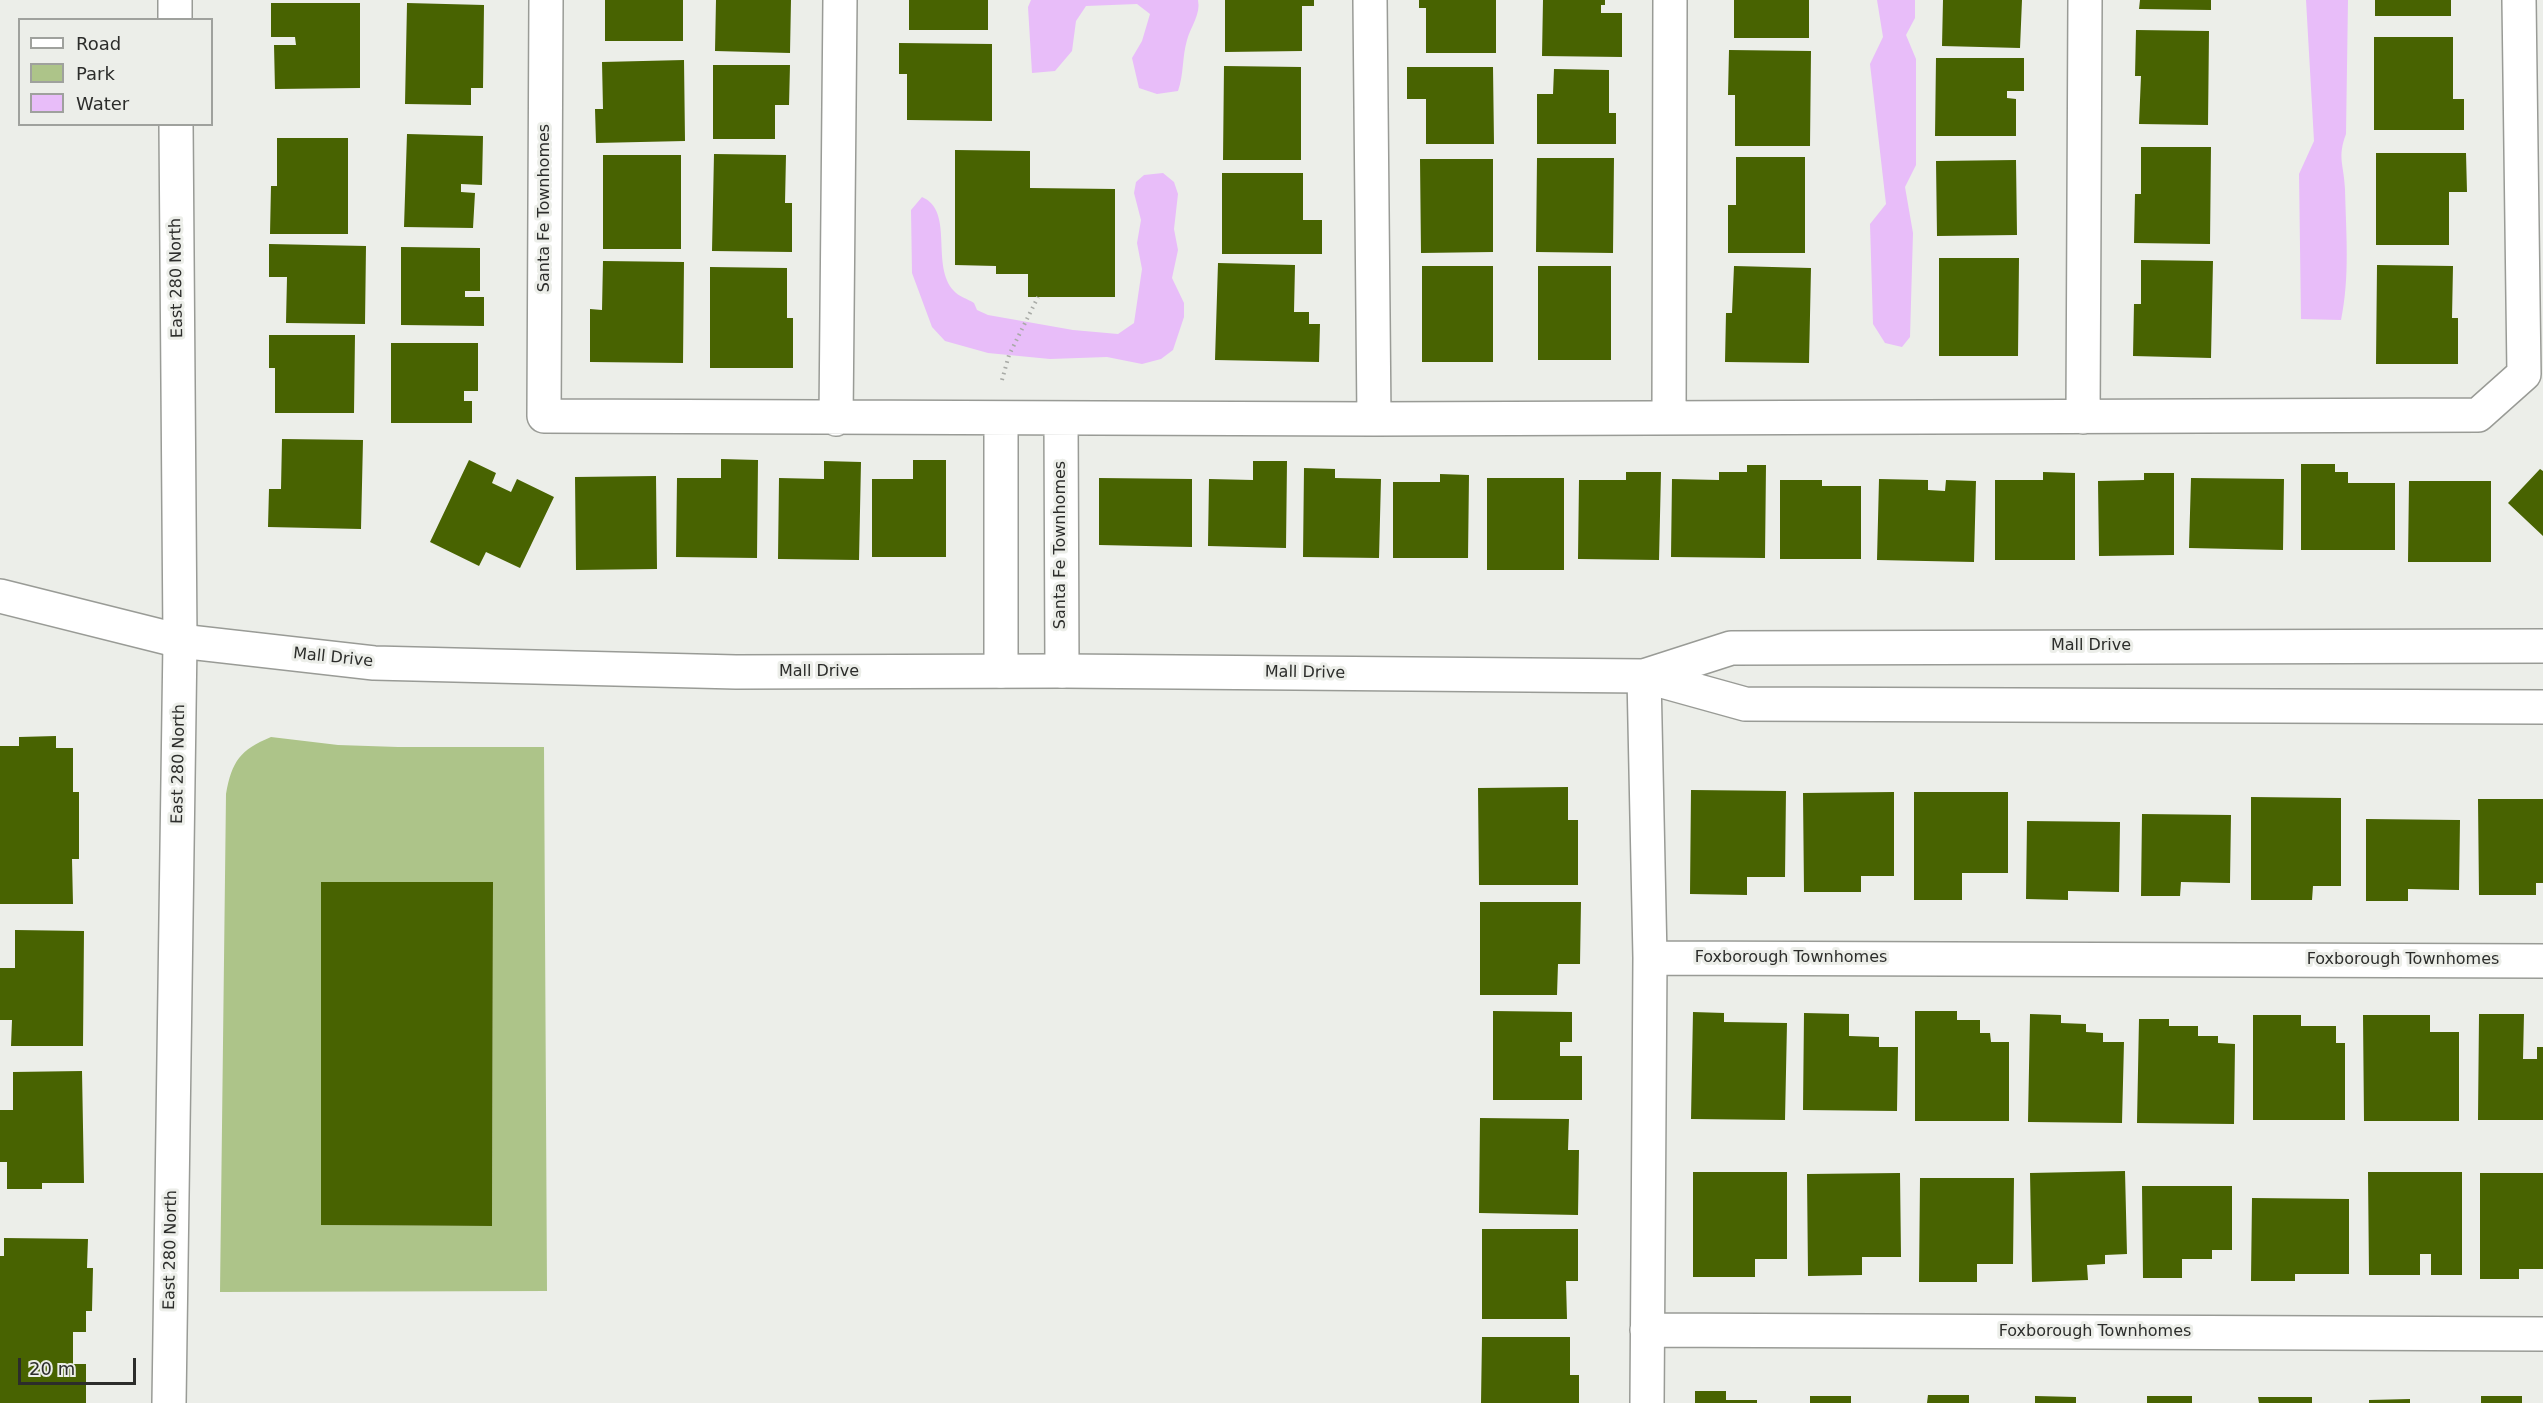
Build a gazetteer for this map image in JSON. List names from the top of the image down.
{
  "streets": {
    "street": [
      "Santa Fe Townhomes",
      "East 280 North",
      "Mall Drive",
      "Foxborough Townhomes"
    ]
  },
  "crossings": [
    ["Santa Fe Townhomes", "Mall Drive"],
    ["East 280 North", "Mall Drive"]
  ],
  "legend": ["Road", "Park", "Water"],
  "scale_bar": "20 m"
}
